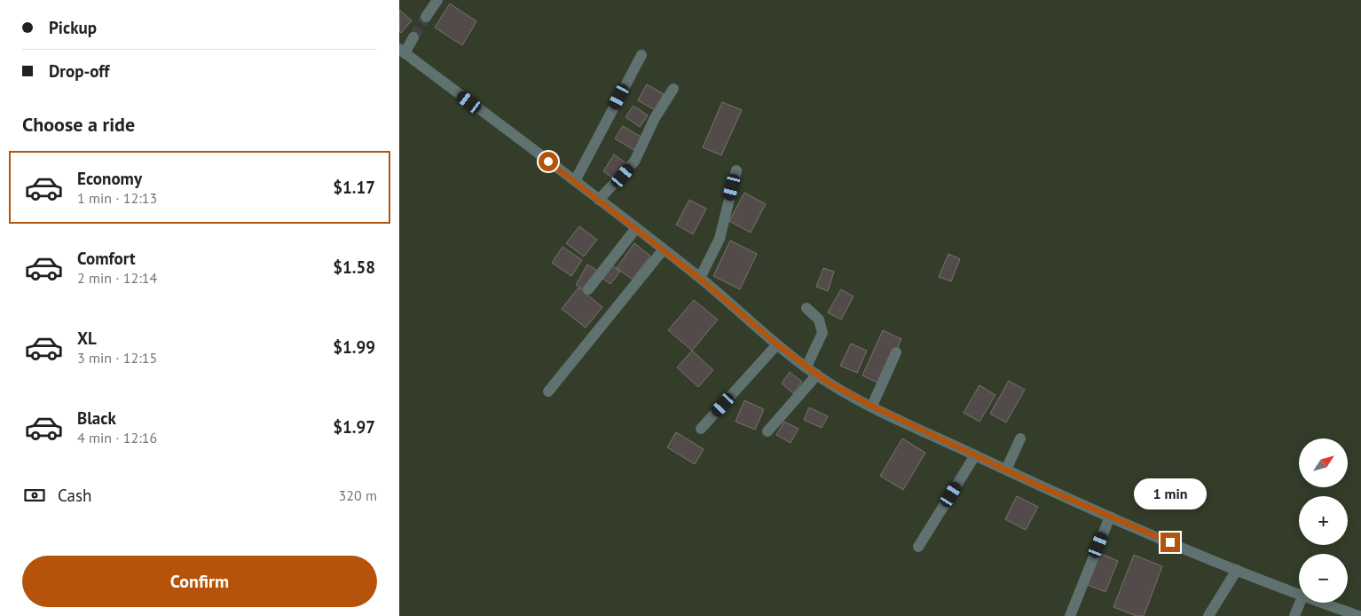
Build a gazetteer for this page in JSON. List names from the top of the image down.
{
  "north": "top right",
  "page": {
    "banner": ["Pickup", "Drop-off"],
    "heading": "Choose a ride",
    "list": [
      {
        "name": "Economy",
        "note": "1 min · 12:13",
        "value": "$1.17"
      },
      {
        "name": "Comfort",
        "note": "2 min · 12:14",
        "value": "$1.58"
      },
      {
        "name": "XL",
        "note": "3 min · 12:15",
        "value": "$1.99"
      },
      {
        "name": "Black",
        "note": "4 min · 12:16",
        "value": "$1.97"
      }
    ],
    "map_buttons": ["+", "−"],
    "pay": ["Cash", "320 m"],
    "bubble": "1 min",
    "buttons": "Confirm"
  }
}
